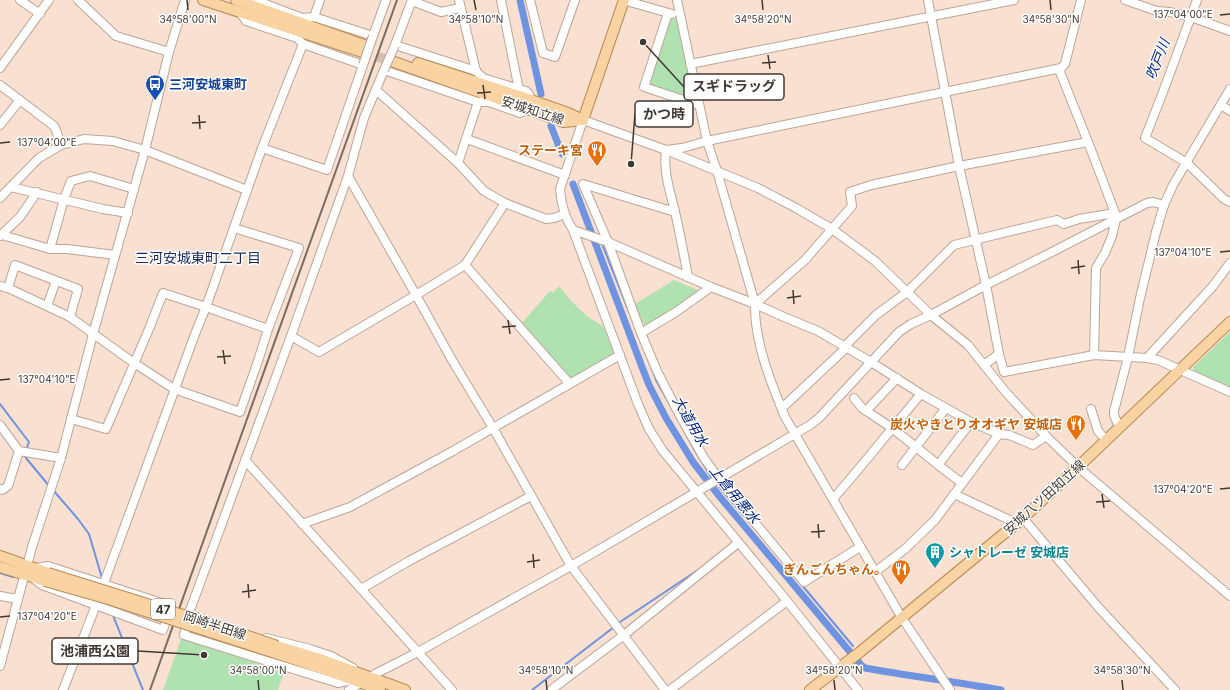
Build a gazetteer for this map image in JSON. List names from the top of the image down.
{
  "streets": {
    "main road": [
      "安城知立線",
      "安城八ツ田知立線",
      "47",
      "岡崎半田線"
    ]
  },
  "districts": ["三河安城東町二丁目"],
  "water": ["吹戸川", "大道用水", "上倉用悪水"],
  "places": {
    "other": ["スギドラッグ", "かつ時", "池浦西公園"],
    "bus stop": ["三河安城東町"],
    "restaurant": ["ステーキ宮", "炭火やきとりオオギヤ 安城店", "ぎんごんちゃん。"],
    "building": ["シャトレーゼ 安城店"]
  },
  "coordinates": [
    "137°04'00\"E",
    "34°58'00\"N",
    "34°58'10\"N",
    "34°58'20\"N",
    "34°58'30\"N",
    "137°04'10\"E",
    "137°04'20\"E"
  ]
}
